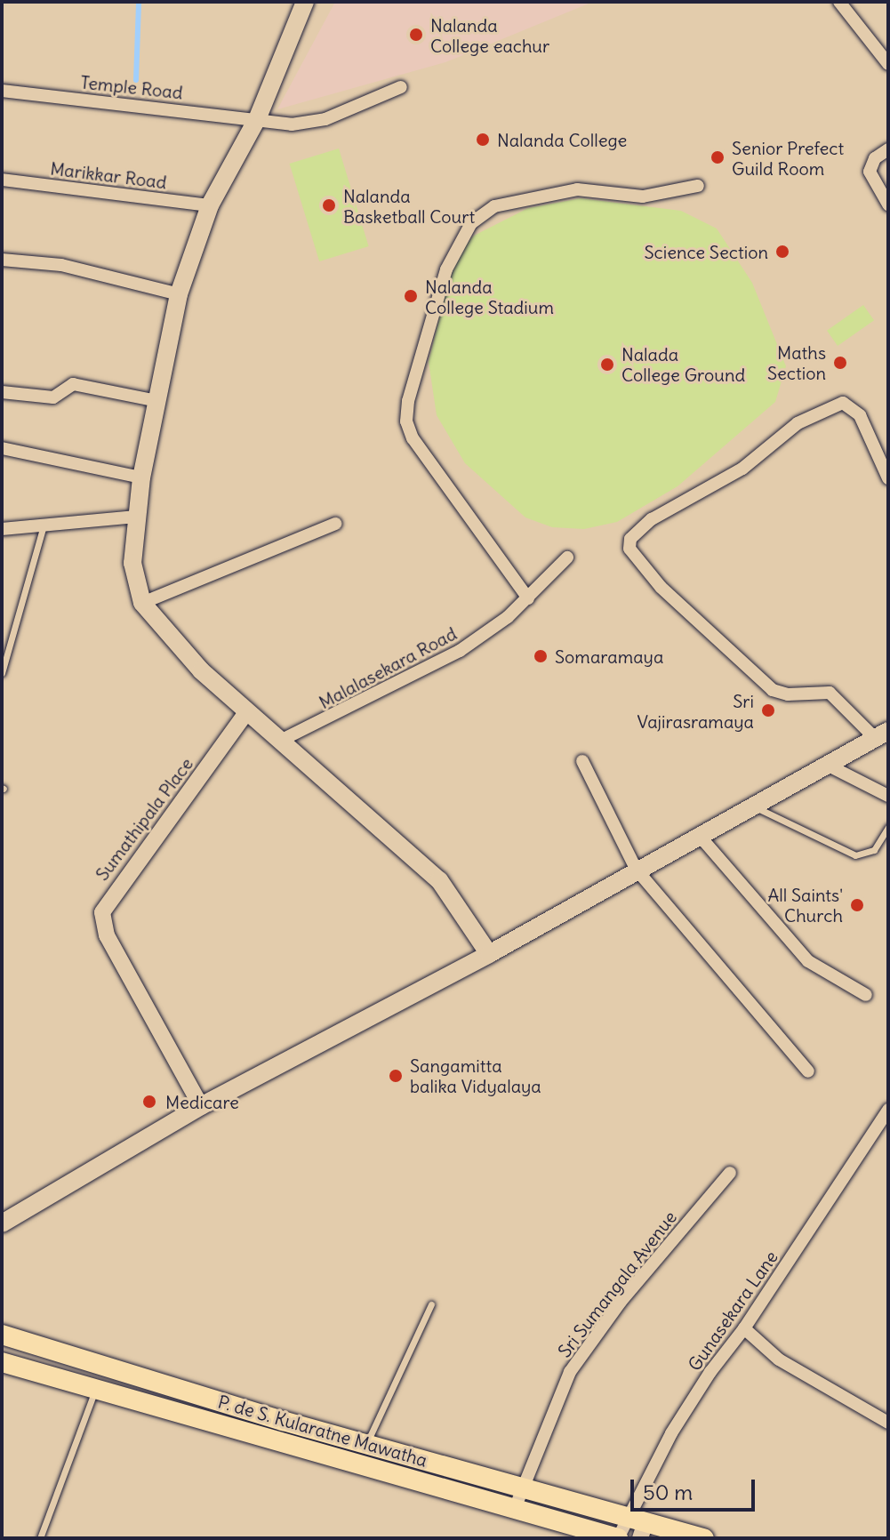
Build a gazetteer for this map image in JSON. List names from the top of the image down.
{
  "streets": {
    "main road": ["P. de S. Kularatne Mawatha"],
    "street": [
      "Temple Road",
      "Marikkar Road",
      "Malalasekara Road",
      "Sumathipala Place",
      "Sri Sumangala Avenue",
      "Gunasekara Lane"
    ]
  },
  "crossings": [
    ["Sri Sumangala Avenue", "P. de S. Kularatne Mawatha"],
    ["Gunasekara Lane", "P. de S. Kularatne Mawatha"]
  ],
  "places": [
    "Nalanda College eachur",
    "Nalanda College",
    "Senior Prefect Guild Room",
    "Nalanda Basketball Court",
    "Science Section",
    "Nalanda College Stadium",
    "Maths Section",
    "Nalada College Ground",
    "Somaramaya",
    "Sri Vajirasramaya",
    "All Saints' Church",
    "Sangamitta balika Vidyalaya",
    "Medicare"
  ],
  "scale_bar": "50 m"
}
